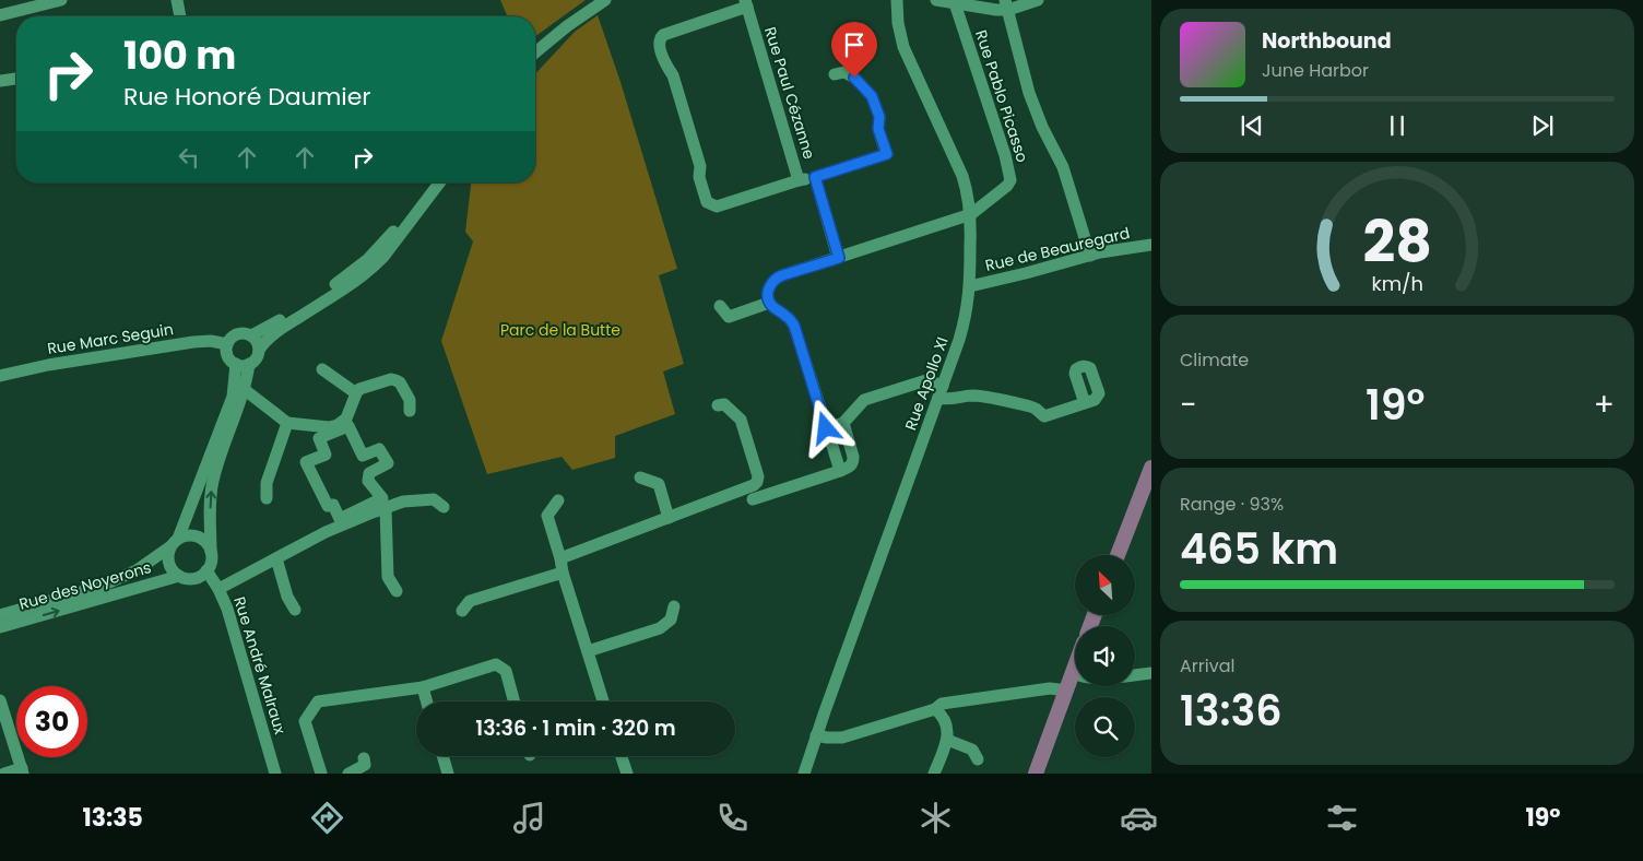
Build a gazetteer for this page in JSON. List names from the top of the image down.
{
  "streets": {
    "street": [
      "Rue Paul Cézanne",
      "Rue Pablo Picasso",
      "Rue de Beauregard",
      "Rue Marc Seguin",
      "Rue Apollo XI",
      "Rue des Noyerons",
      "Rue André Malraux"
    ]
  },
  "crossings": [
    ["Rue Pablo Picasso", "Rue Apollo XI"],
    ["Rue de Beauregard", "Rue Apollo XI"],
    ["Rue des Noyerons", "Rue André Malraux"]
  ],
  "parks": ["Parc de la Butte"],
  "north": "top left",
  "page": {
    "turn": ["100 m", "Rue Honoré Daumier"],
    "song": ["Northbound", "June Harbor"],
    "tile": [
      "Climate",
      ["Range · 93%", "465 km"],
      ["Arrival", "13:36"]
    ],
    "heat": ["−", "19°", "+"],
    "limit": "30",
    "trip": "13:36 · 1 min · 320 m",
    "tabs": ["13:35", "19°"],
    "gauge": ["28", "km/h"]
  }
}
